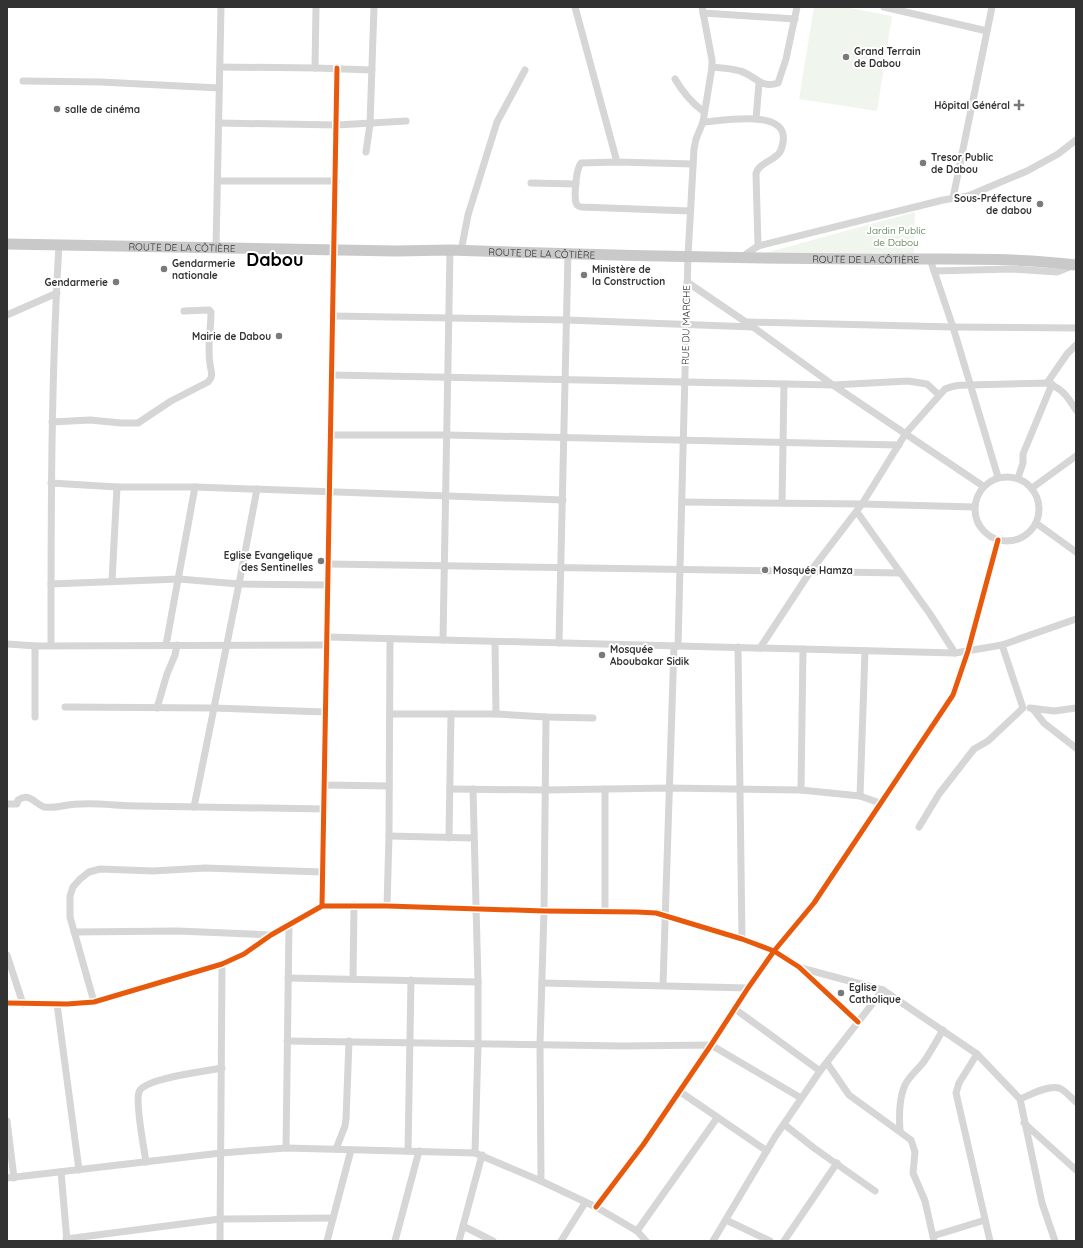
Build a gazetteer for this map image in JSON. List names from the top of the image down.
{
  "streets": {
    "main road": ["ROUTE DE LA CÔTIÈRE"],
    "street": ["RUE DU MARCHE"]
  },
  "crossings": [
    ["ROUTE DE LA CÔTIÈRE", "RUE DU MARCHE"]
  ],
  "districts": ["Dabou"],
  "parks": ["Jardin Public de Dabou"],
  "places": {
    "other": [
      "Grand Terrain de Dabou",
      "salle de cinéma",
      "Tresor Public de Dabou",
      "Sous-Préfecture de dabou",
      "Gendarmerie nationale",
      "Ministère de la Construction",
      "Gendarmerie",
      "Mairie de Dabou",
      "Eglise Evangelique des Sentinelles",
      "Mosquée Hamza",
      "Mosquée Aboubakar Sidik",
      "Eglise Catholique"
    ],
    "health": ["Hôpital Général"]
  }
}
